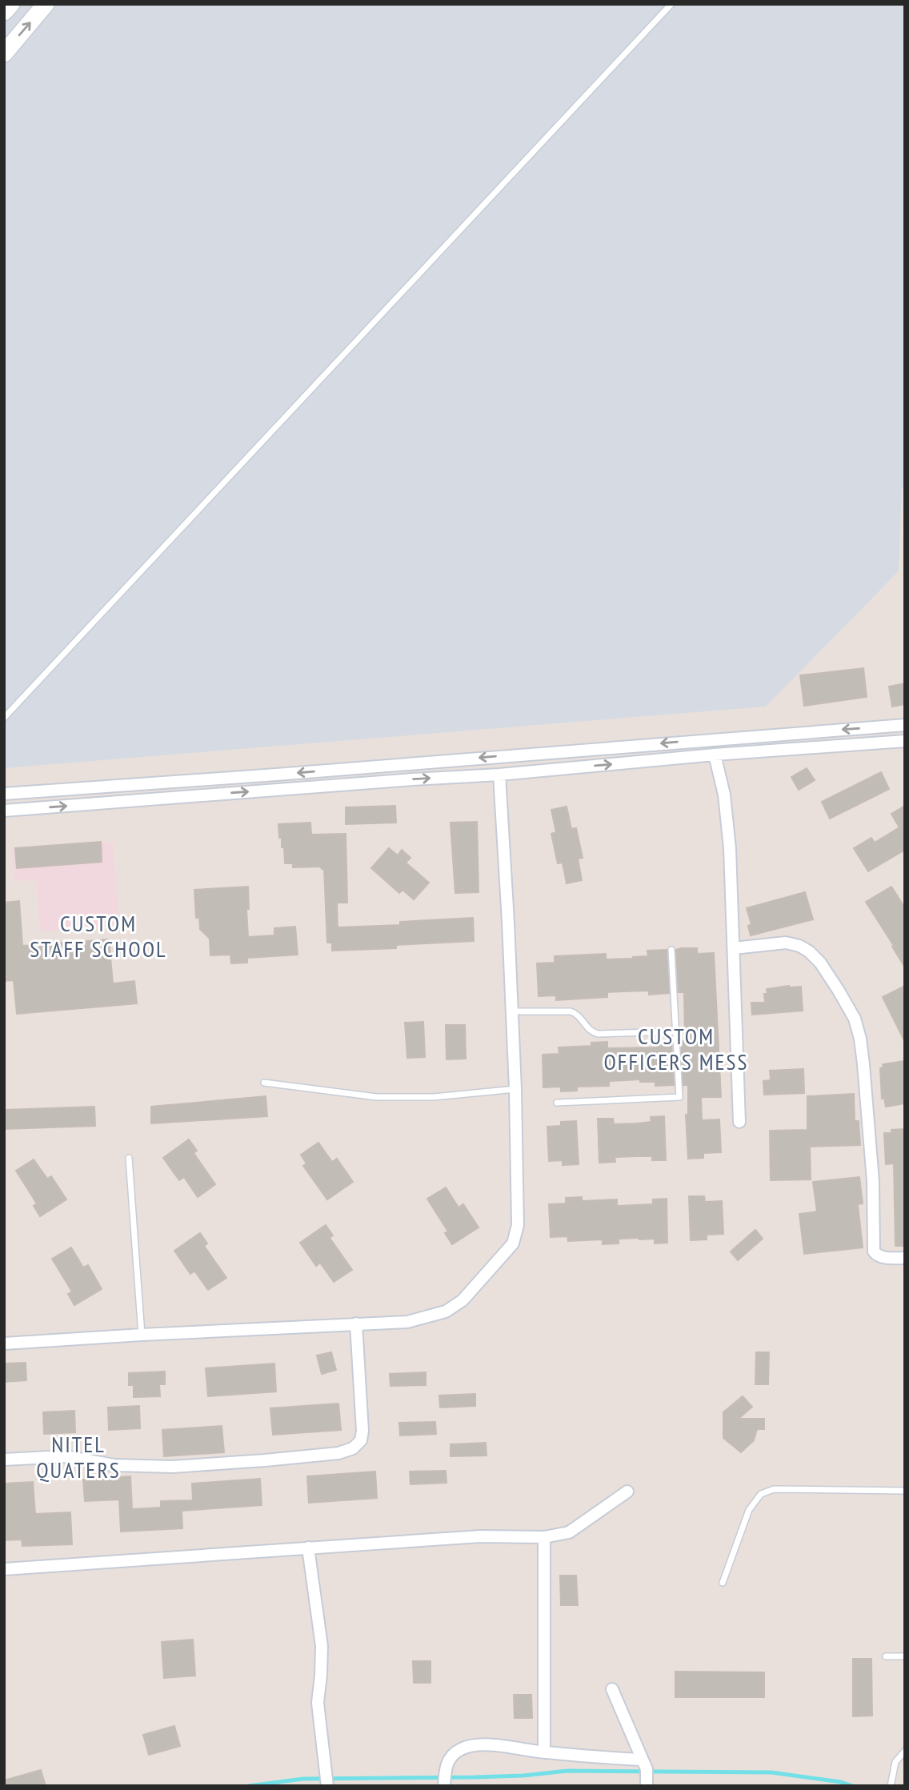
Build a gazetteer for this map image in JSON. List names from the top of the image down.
{
  "districts": ["CUSTOM STAFF SCHOOL", "CUSTOM OFFICERS MESS", "NITEL QUATERS"]
}
